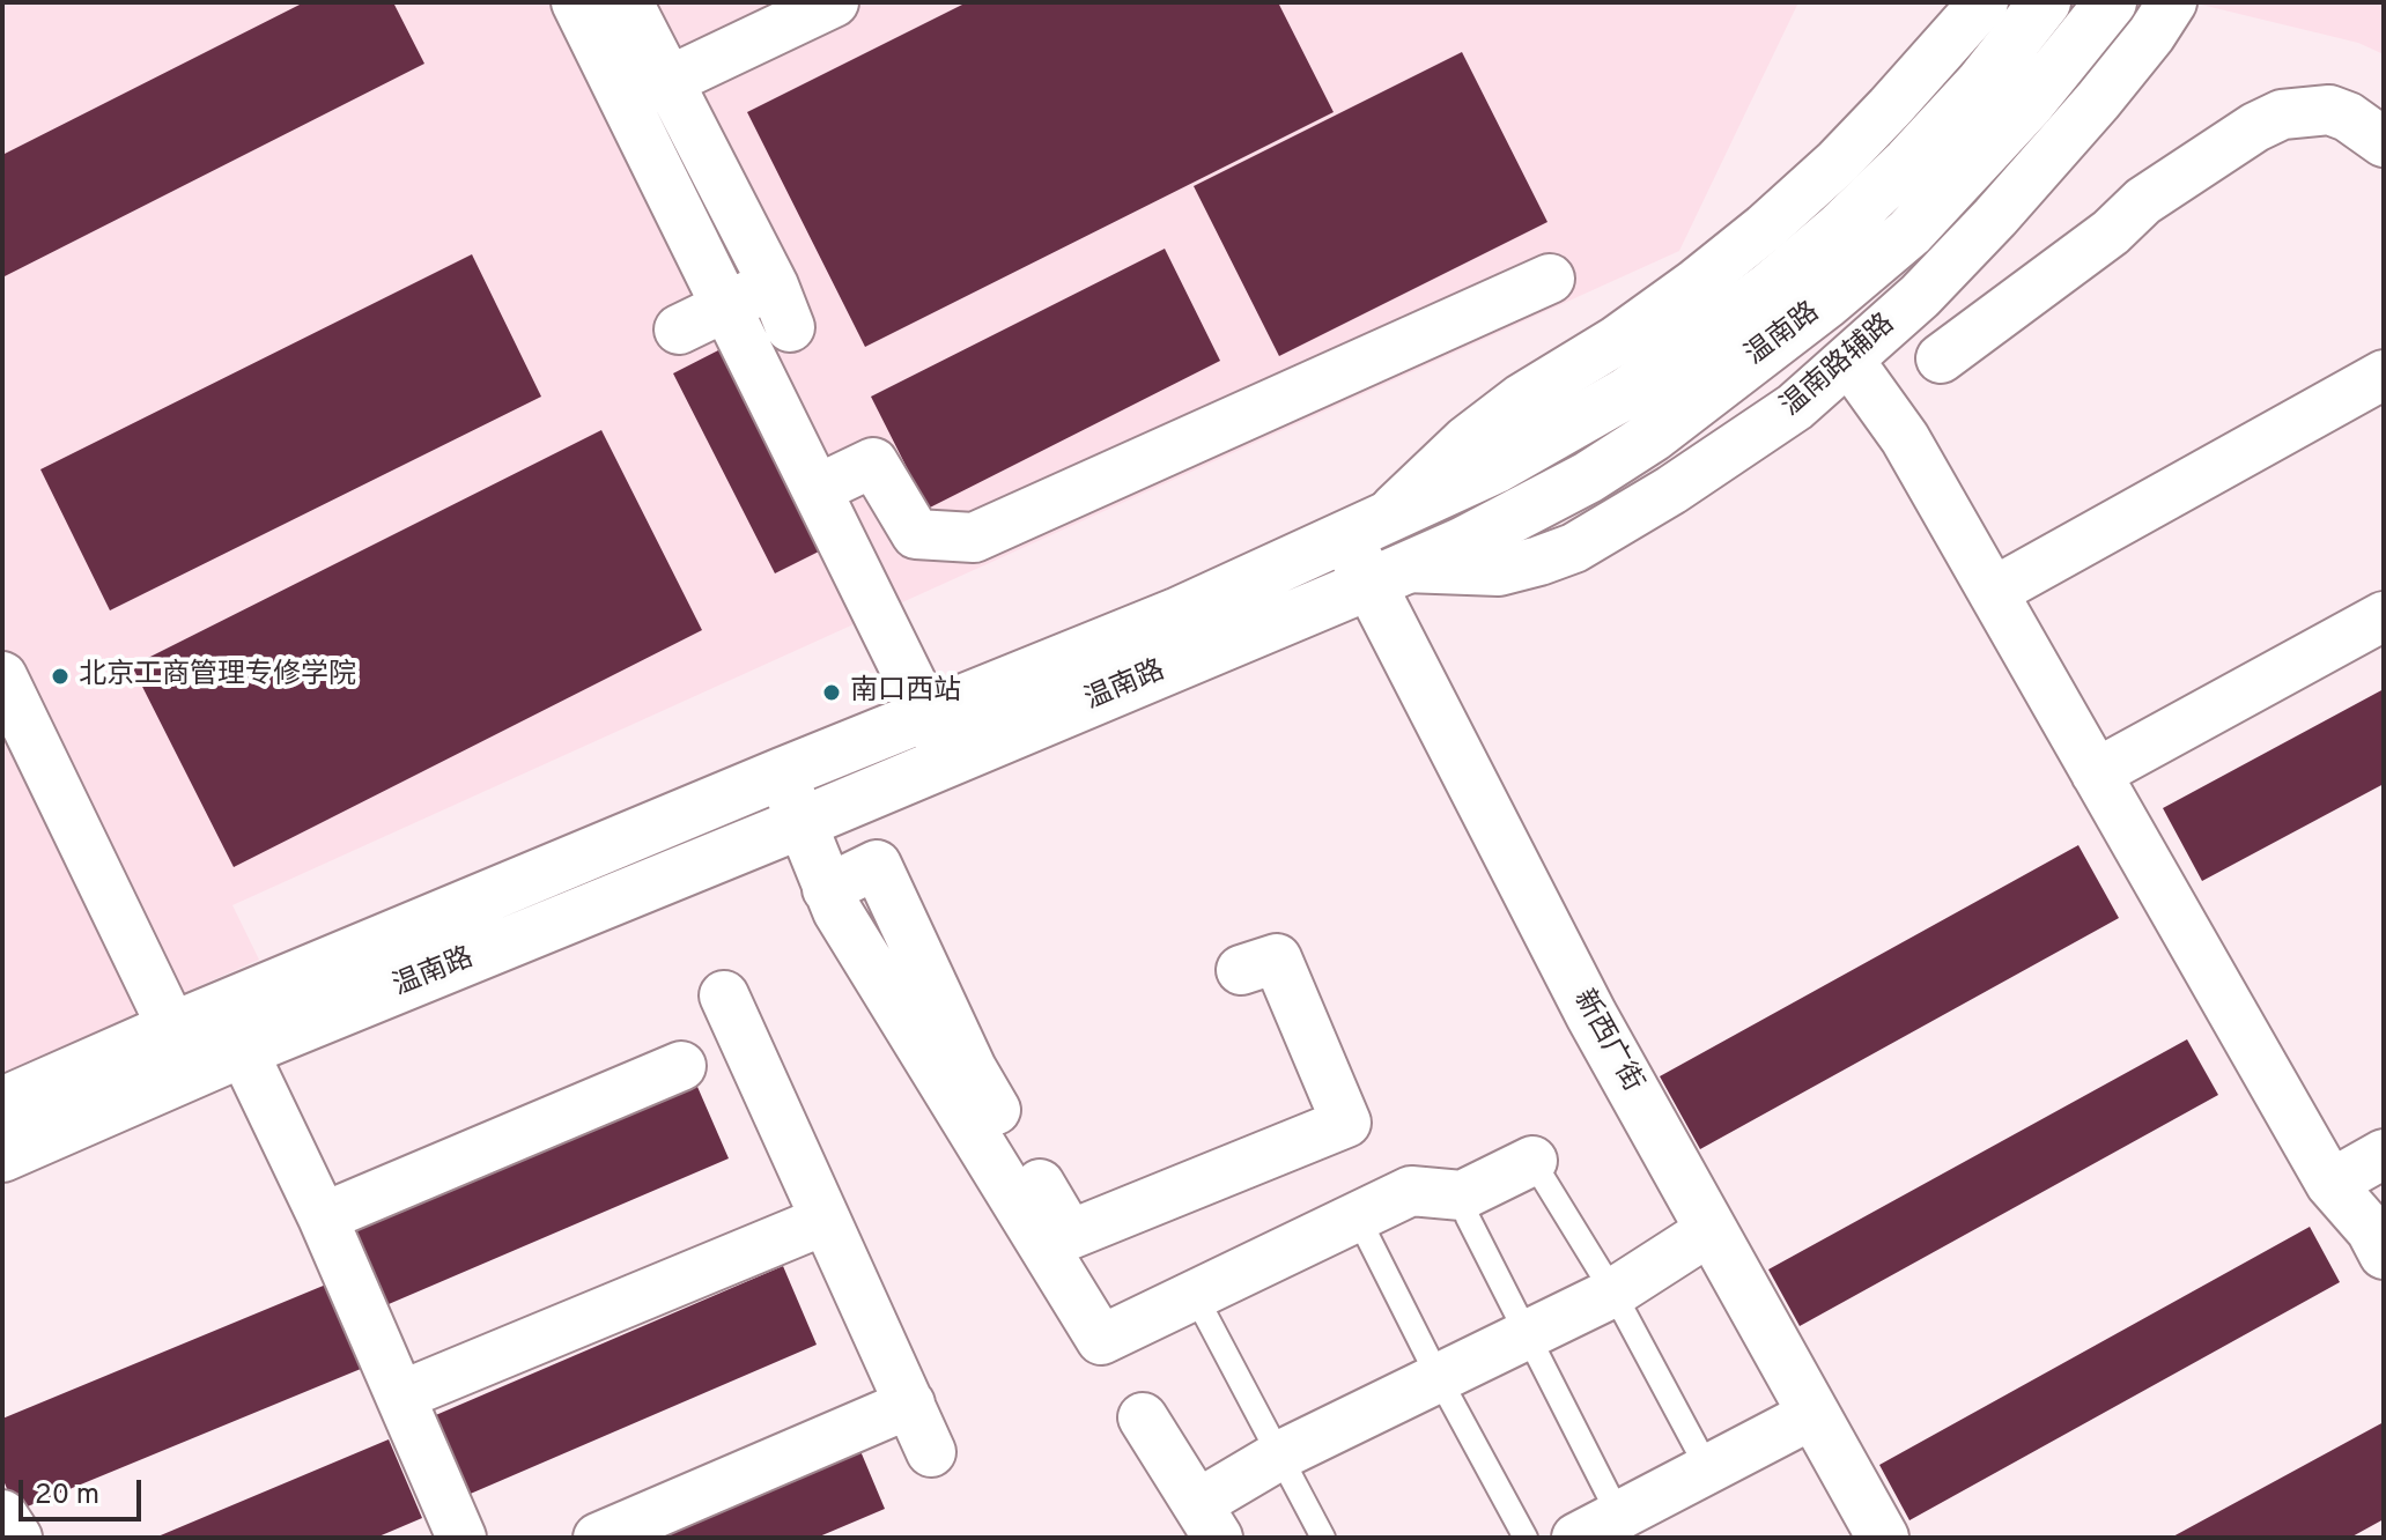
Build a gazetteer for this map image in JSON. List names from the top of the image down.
{
  "streets": {
    "main road": ["温南路", "新西广街"],
    "street": ["温南路辅路"]
  },
  "crossings": [
    ["温南路", "温南路辅路"],
    ["温南路", "新西广街"],
    ["温南路辅路", "新西广街"]
  ],
  "places": ["北京工商管理专修学院", "南口西站"],
  "scale_bar": "20 m"
}
